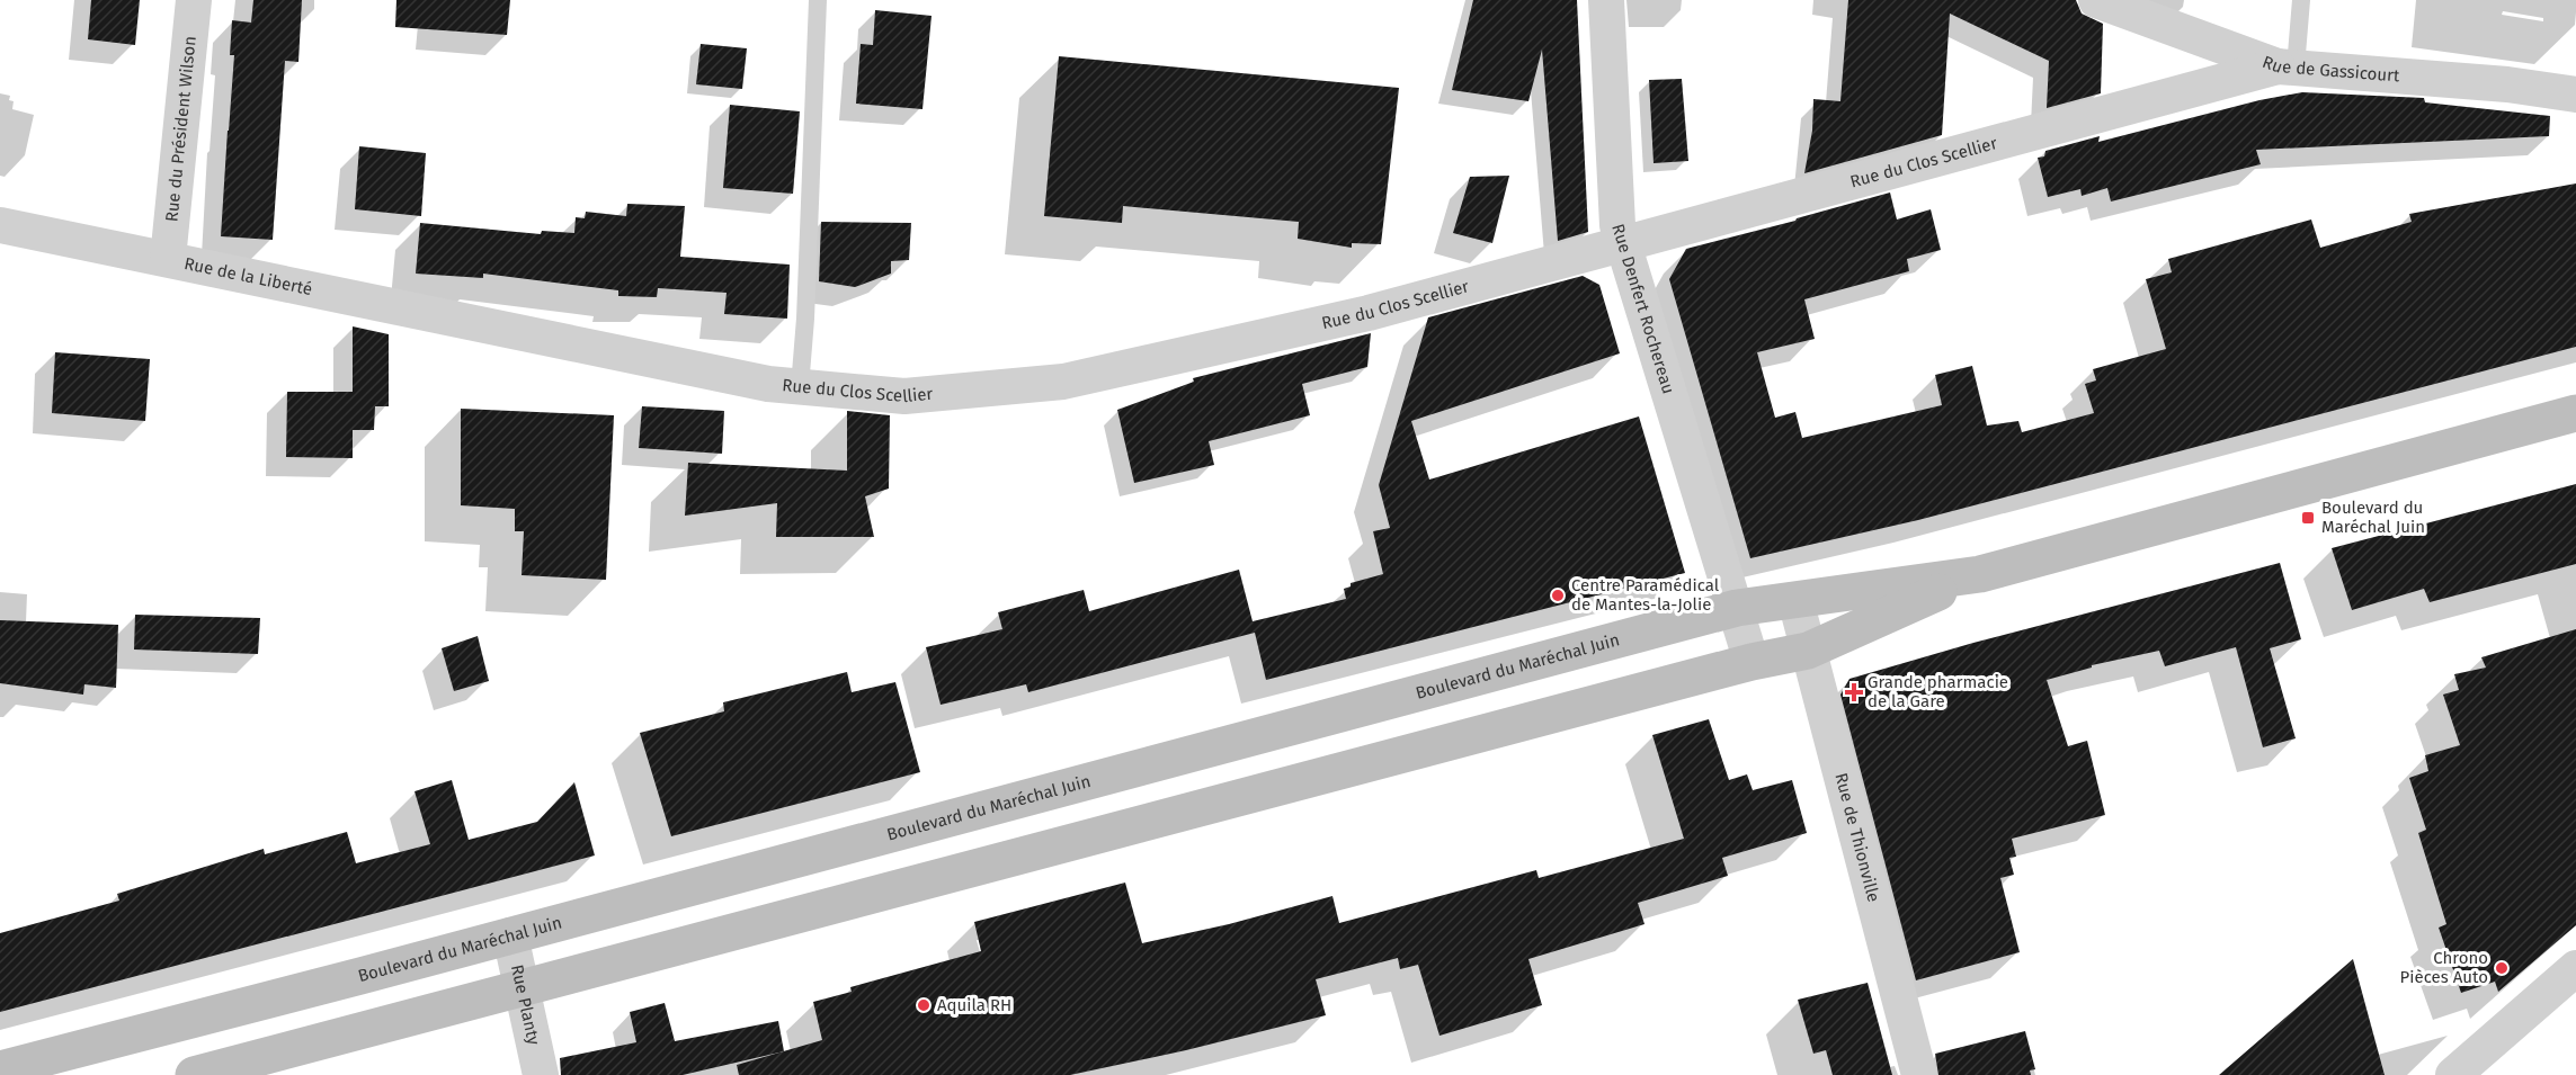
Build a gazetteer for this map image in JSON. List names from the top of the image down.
{
  "streets": {
    "main road": ["Boulevard du Maréchal Juin"],
    "street": [
      "Rue de Gassicourt",
      "Rue du Président Wilson",
      "Rue du Clos Scellier",
      "Rue de la Liberté",
      "Rue Denfert Rochereau",
      "Rue de Thionville",
      "Rue Planty"
    ]
  },
  "crossings": [
    ["Rue de Gassicourt", "Rue du Clos Scellier"],
    ["Rue du Président Wilson", "Rue de la Liberté"],
    ["Rue du Clos Scellier", "Rue de la Liberté"],
    ["Rue du Clos Scellier", "Rue Denfert Rochereau"],
    ["Rue Denfert Rochereau", "Boulevard du Maréchal Juin"],
    ["Boulevard du Maréchal Juin", "Rue de Thionville"],
    ["Boulevard du Maréchal Juin", "Rue Planty"]
  ],
  "places": {
    "transit": ["Boulevard du Maréchal Juin"],
    "other": ["Centre Paramédical de Mantes-la-Jolie", "Chrono Pièces Auto", "Aquila RH"],
    "health": ["Grande pharmacie de la Gare"]
  }
}
